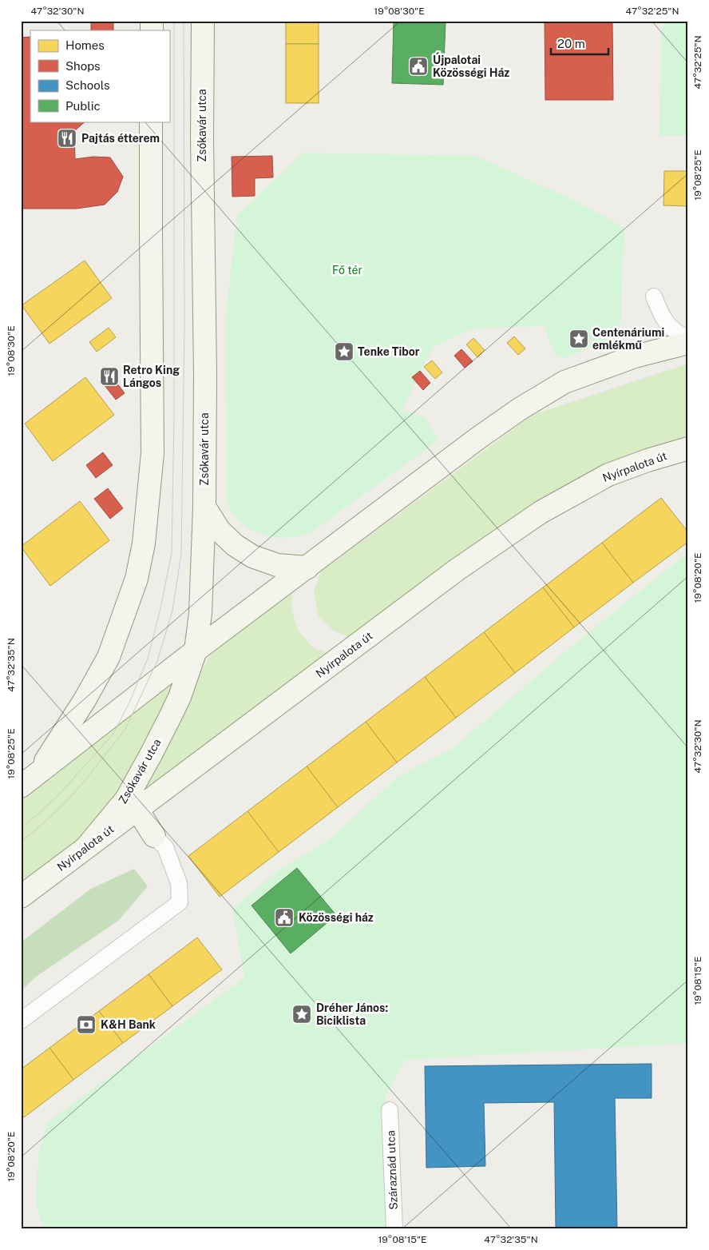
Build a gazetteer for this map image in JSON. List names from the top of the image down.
{
  "streets": {
    "main road": ["Zsókavár utca", "Nyírpalota út"],
    "street": ["Száraznád utca"]
  },
  "crossings": [
    ["Zsókavár utca", "Nyírpalota út"]
  ],
  "parks": ["Fő tér"],
  "places": {
    "public building": ["Újpalotai Közösségi Ház", "Közösségi ház"],
    "restaurant": ["Pajtás étterem", "Retro King Lángos"],
    "place": ["Centenáriumi emlékmű", "Tenke Tibor", "Dréher János: Biciklista"],
    "bank": ["K&H Bank"]
  },
  "legend": [
    "Homes",
    "Shops",
    "Schools",
    "Public"
  ],
  "scale_bar": "20 m",
  "coordinates": [
    "47°32'30\"N",
    "19°08'30\"E",
    "47°32'25\"N",
    "19°08'25\"E",
    "19°08'20\"E",
    "47°32'35\"N",
    "19°08'15\"E"
  ]
}
